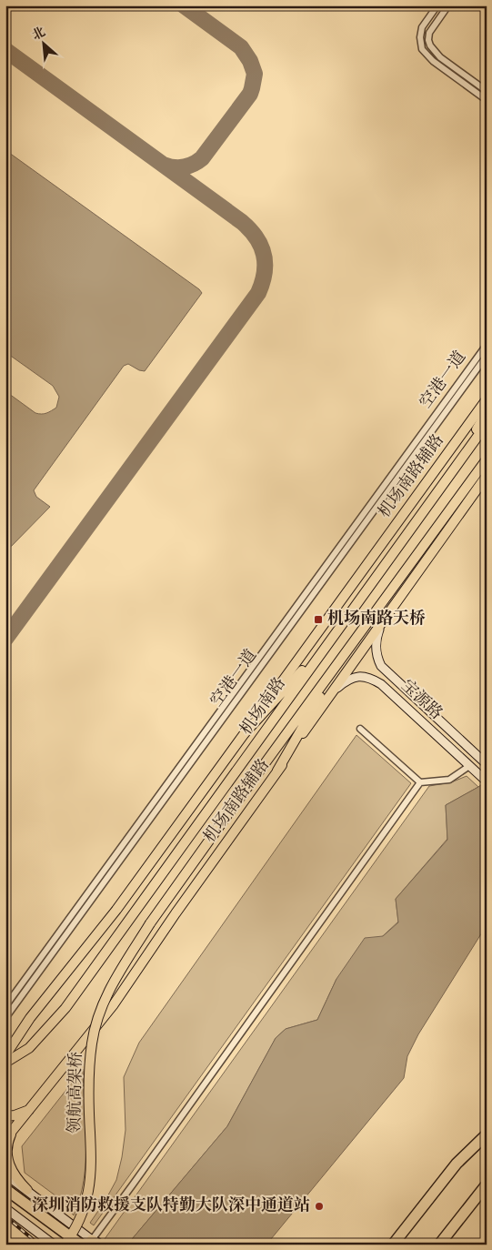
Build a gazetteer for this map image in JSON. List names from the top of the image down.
{
  "streets": {
    "main road": [
      "机场南路辅路",
      "宝源路",
      "机场南路",
      "领航高架桥"
    ],
    "street": ["空港一道"]
  },
  "crossings": [
    ["机场南路辅路", "宝源路"],
    ["机场南路", "领航高架桥"]
  ],
  "places": {
    "transit": ["机场南路天桥"],
    "other": ["深圳消防救援支队特勤大队深中通道站"]
  },
  "north": "top left"
}
